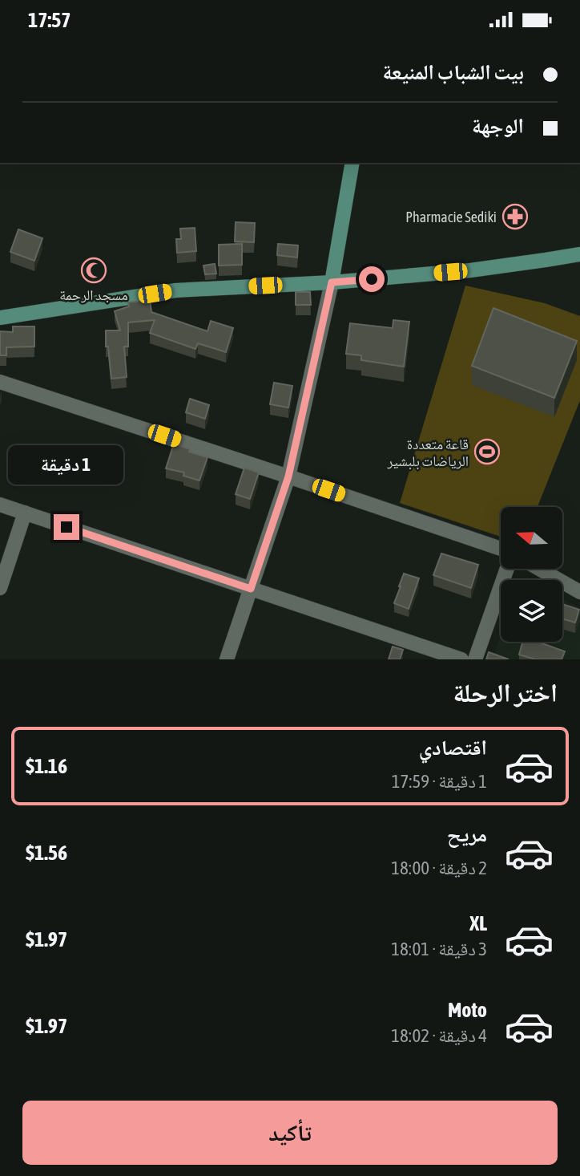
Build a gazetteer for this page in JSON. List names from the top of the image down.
{
  "places": {
    "pharmacy": ["Pharmacie Sediki"],
    "mosque": ["مسجد الرحمة"],
    "sports": ["قاعة متعددة الرياضات بلبشير"]
  },
  "north": "left",
  "page": {
    "status": "17:57",
    "banner": ["بيت الشباب المنيعة", "الوجهة"],
    "bubble": "1 دقيقة",
    "heading": "اختر الرحلة",
    "list": [
      {
        "name": "اقتصادي",
        "note": "1 دقيقة · 17:59",
        "value": "$1.16"
      },
      {
        "name": "مريح",
        "note": "2 دقيقة · 18:00",
        "value": "$1.56"
      },
      {
        "name": "XL",
        "note": "3 دقيقة · 18:01",
        "value": "$1.97"
      },
      {
        "name": "Moto",
        "note": "4 دقيقة · 18:02",
        "value": "$1.97"
      }
    ],
    "buttons": "تأكيد"
  }
}
